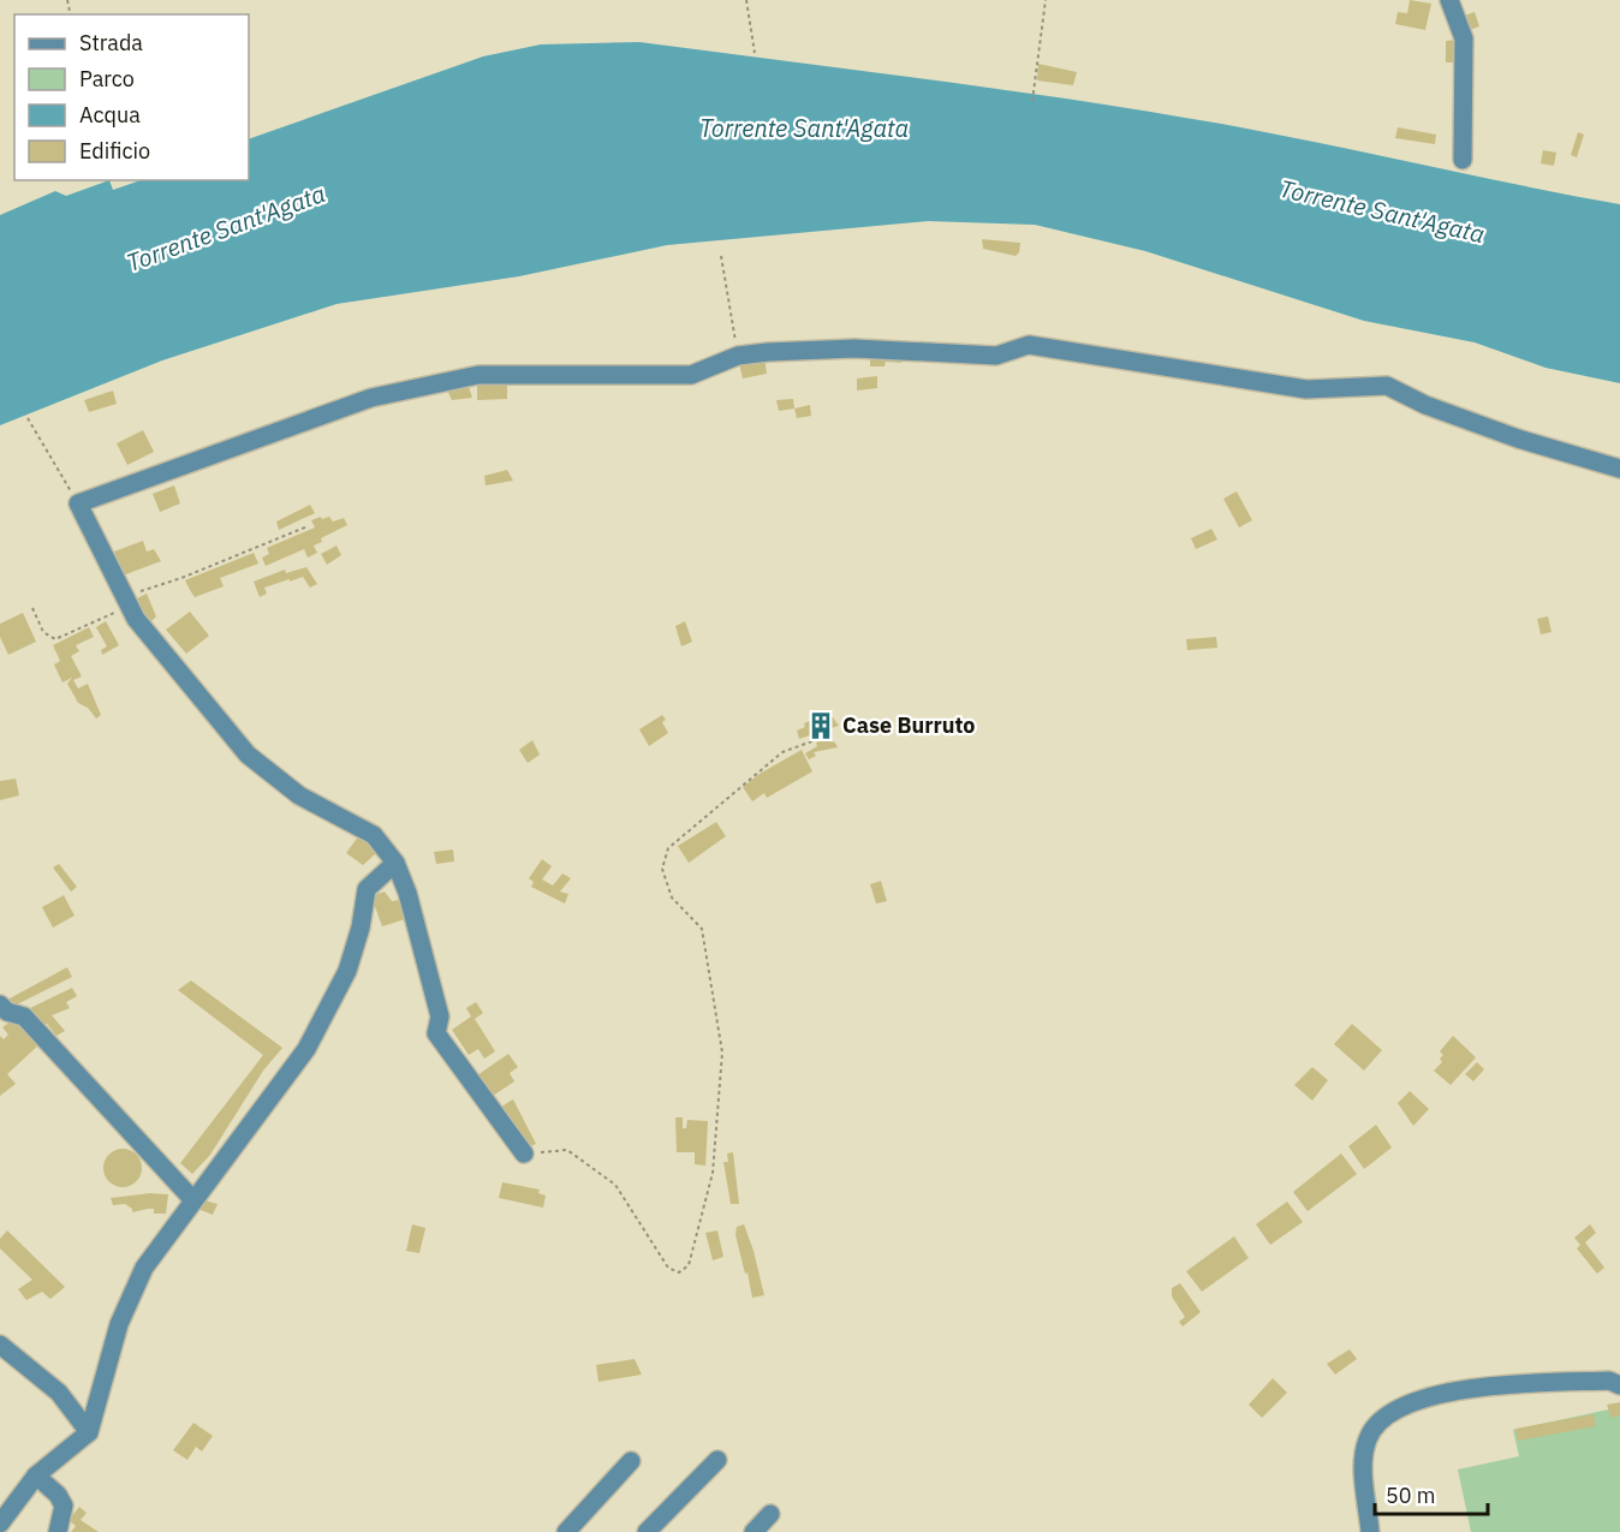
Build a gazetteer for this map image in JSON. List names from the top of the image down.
{
  "water": ["Torrente Sant'Agata"],
  "places": {
    "building": ["Case Burruto"]
  },
  "legend": [
    "Strada",
    "Parco",
    "Acqua",
    "Edificio"
  ],
  "scale_bar": "50 m"
}
